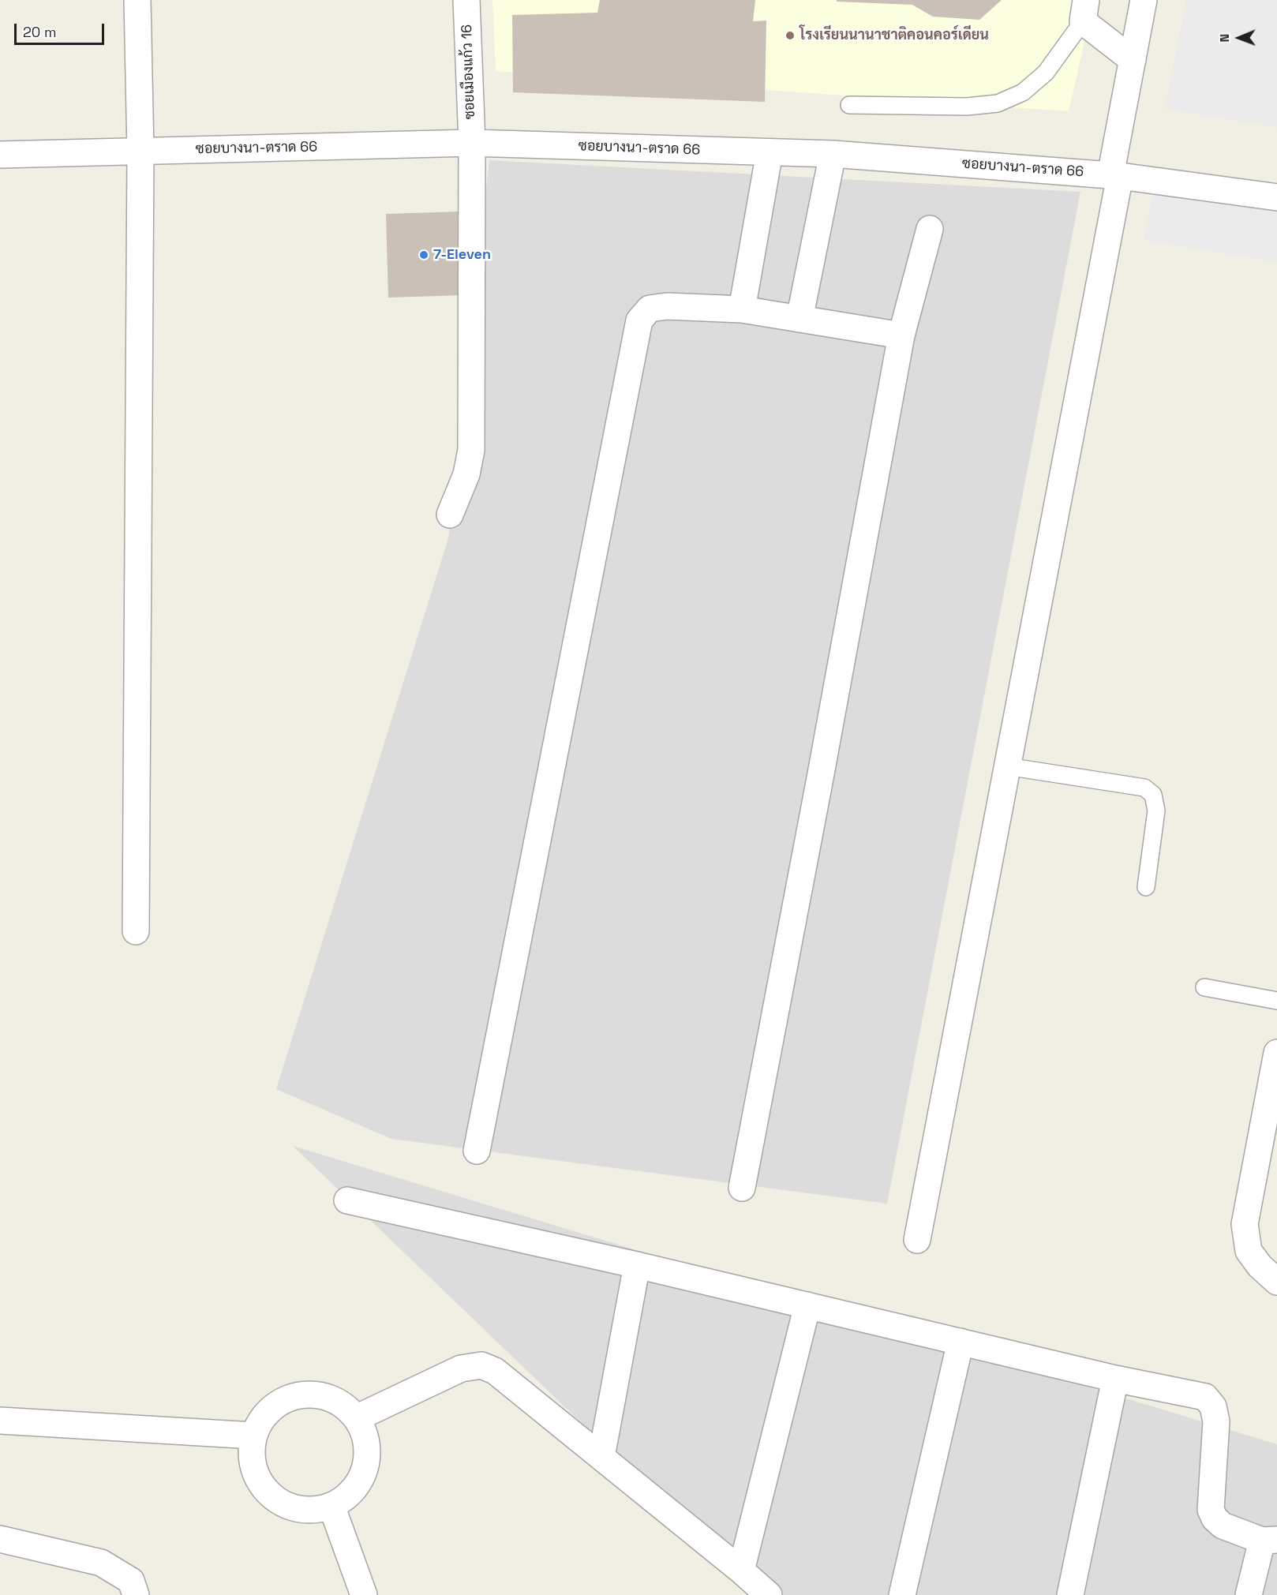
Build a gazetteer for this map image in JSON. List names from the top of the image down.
{
  "streets": {
    "street": ["ซอยเมืองแก้ว 16", "ซอยบางนา-ตราด 66"]
  },
  "crossings": [
    ["ซอยเมืองแก้ว 16", "ซอยบางนา-ตราด 66"]
  ],
  "places": ["โรงเรียนนานาชาติคอนคอร์เดียน", "7-Eleven"],
  "scale_bar": "20 m",
  "north": "left"
}
